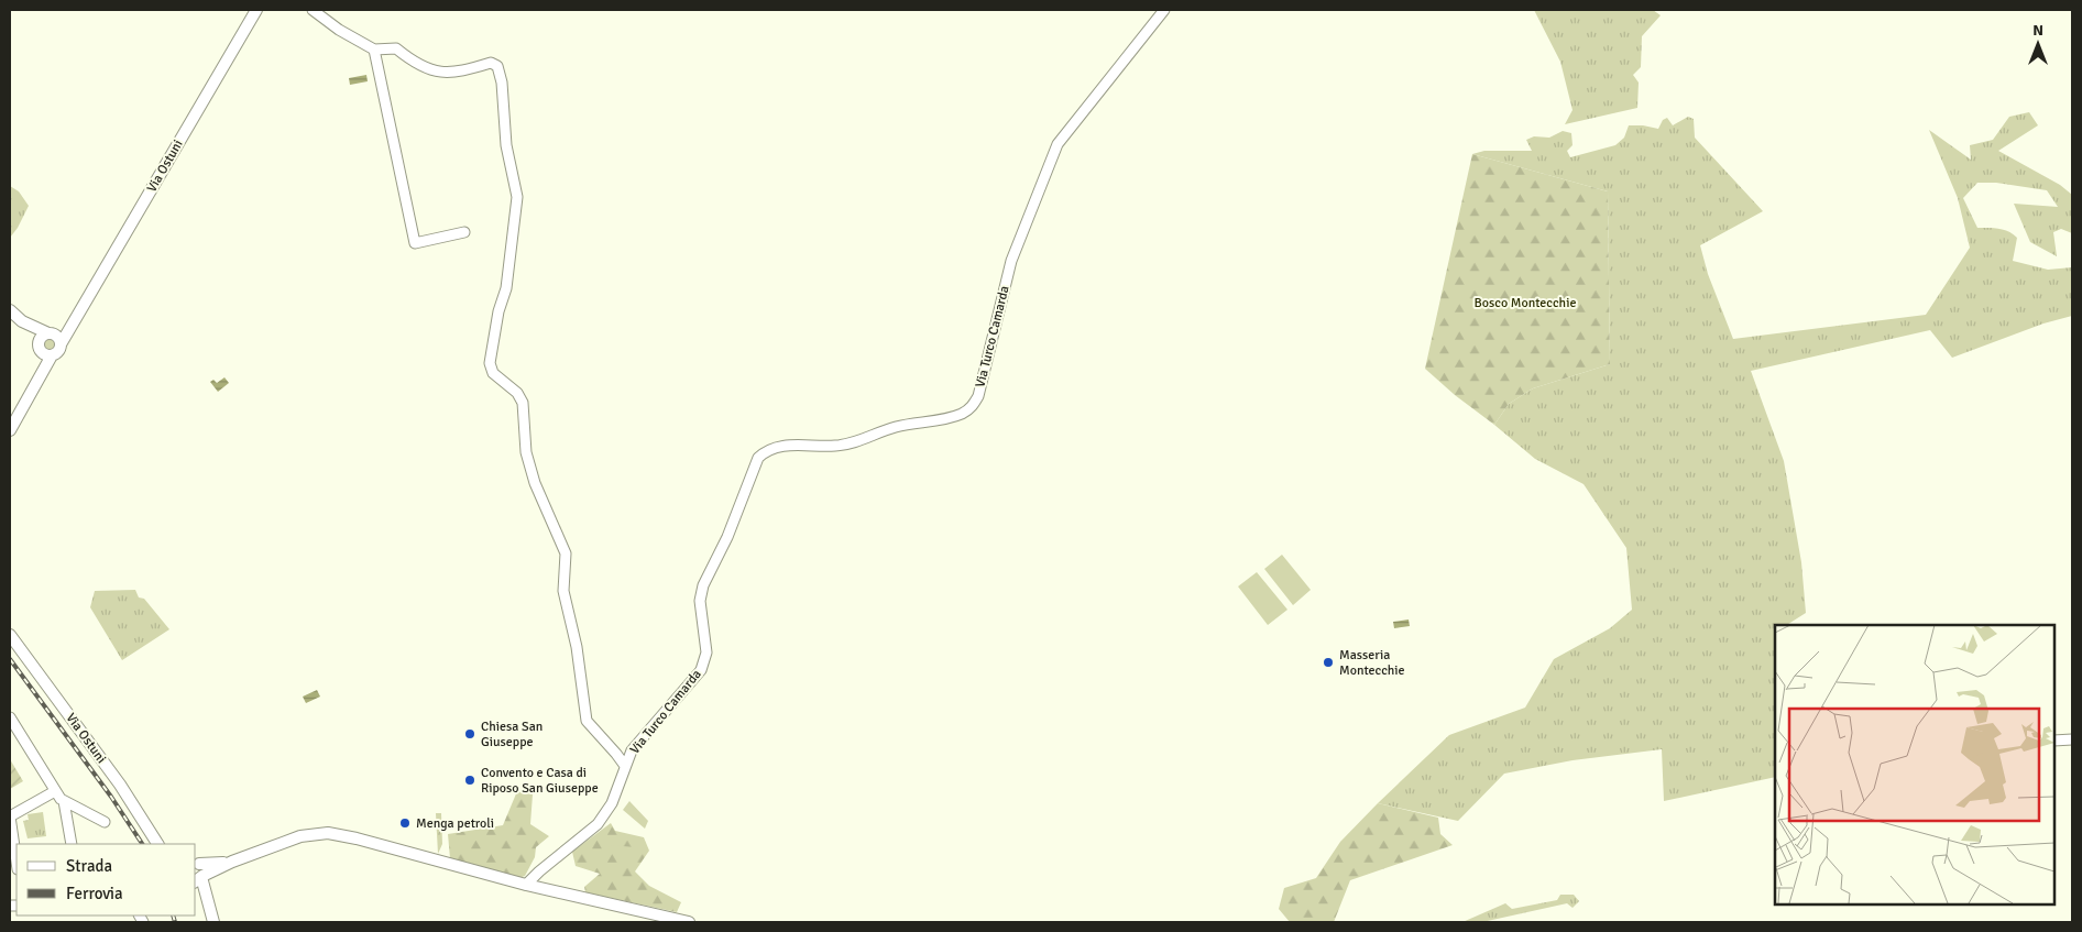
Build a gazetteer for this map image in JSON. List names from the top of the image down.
{
  "streets": {
    "main road": ["Via Ostuni"],
    "street": ["Via Turco Camarda"]
  },
  "parks": ["Bosco Montecchie"],
  "places": [
    "Masseria Montecchie",
    "Chiesa San Giuseppe",
    "Convento e Casa di Riposo San Giuseppe",
    "Menga petroli"
  ],
  "legend": ["Strada", "Ferrovia"],
  "north": "top"
}
